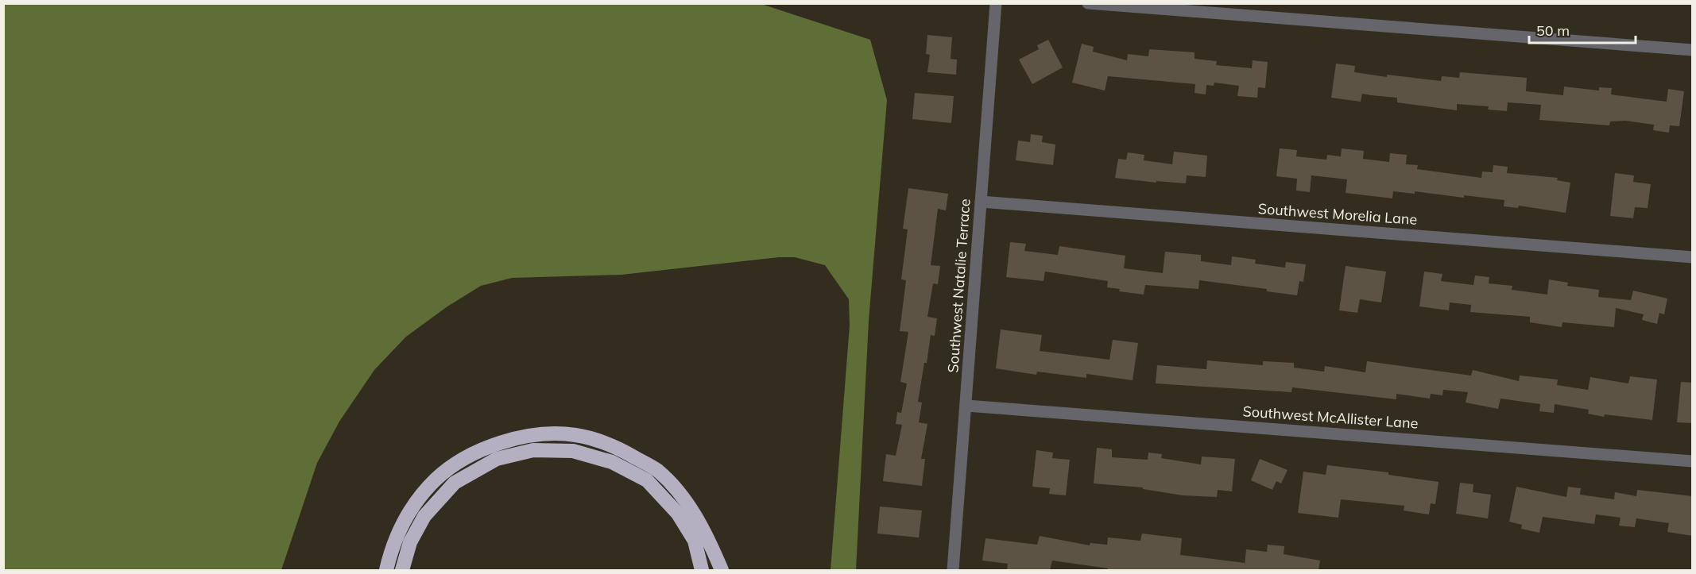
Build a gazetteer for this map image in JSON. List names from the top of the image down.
{
  "streets": {
    "street": ["Southwest Morelia Lane", "Southwest Natalie Terrace", "Southwest McAllister Lane"]
  },
  "crossings": [
    ["Southwest Morelia Lane", "Southwest Natalie Terrace"],
    ["Southwest Natalie Terrace", "Southwest McAllister Lane"]
  ],
  "scale_bar": "50 m"
}
